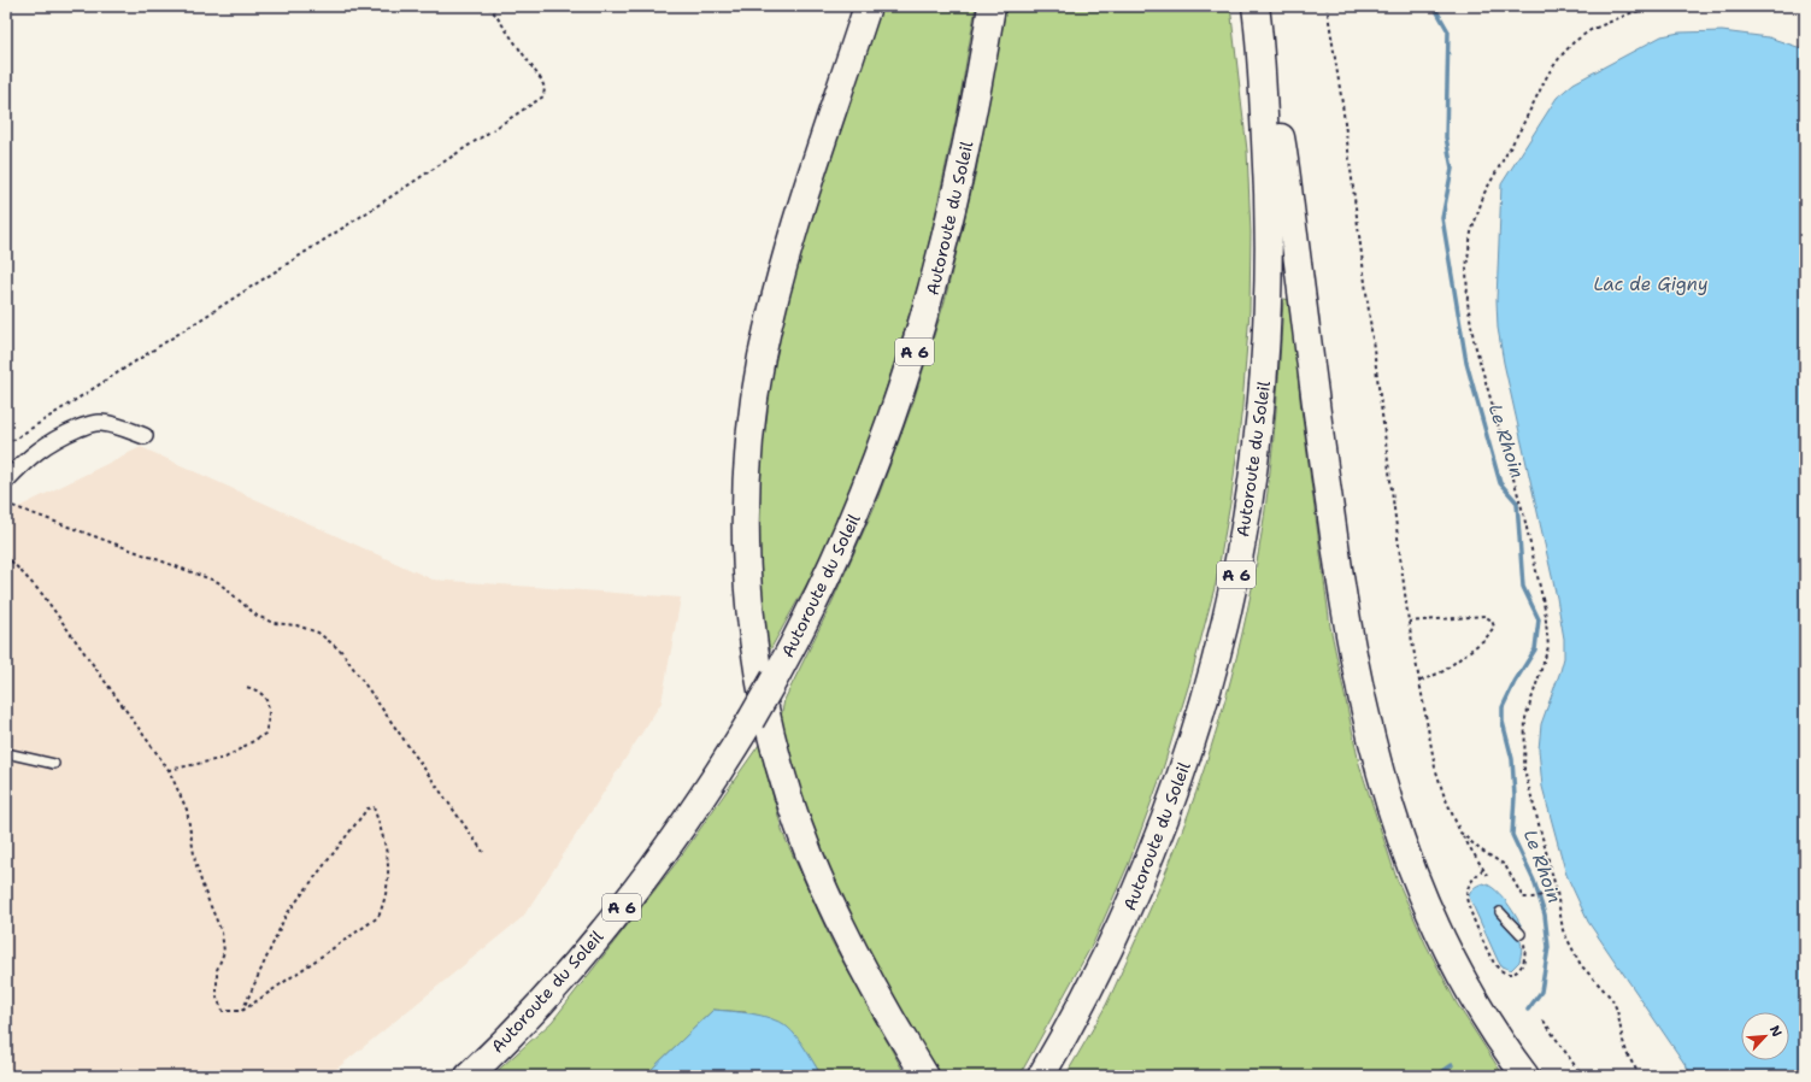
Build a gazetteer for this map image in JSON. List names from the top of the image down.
{
  "streets": {
    "highway": ["Autoroute du Soleil", "A 6"]
  },
  "water": ["Lac de Gigny", "Le Rhoin"],
  "north": "top right"
}
